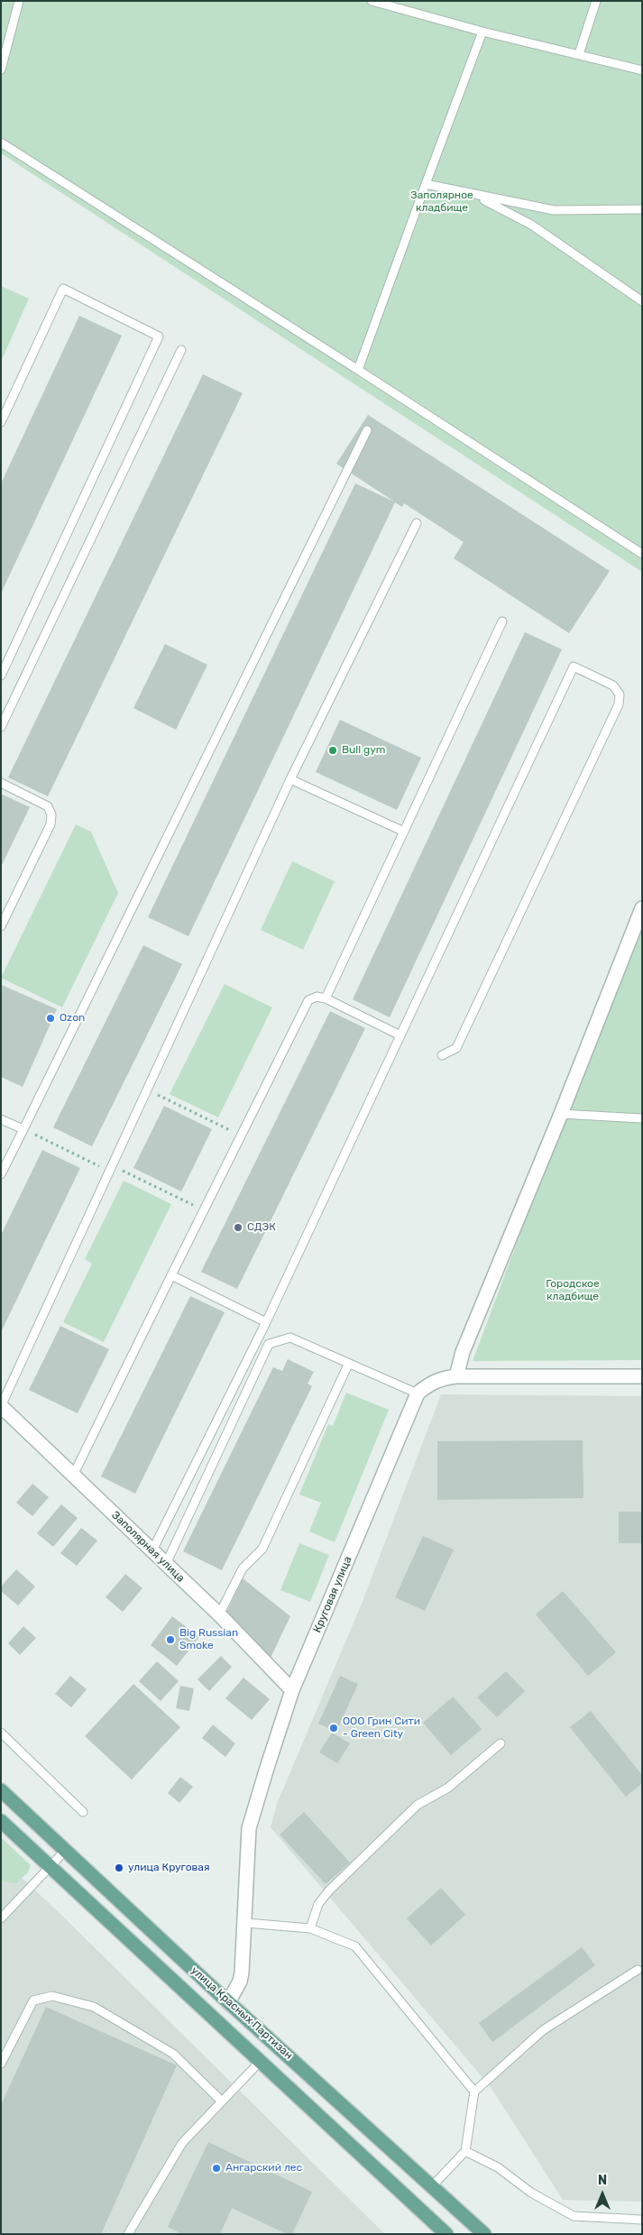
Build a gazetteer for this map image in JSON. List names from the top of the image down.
{
  "streets": {
    "main road": ["Круговая улица", "улица Красных Партизан"],
    "street": ["Заполярная улица"]
  },
  "crossings": [
    ["Заполярная улица", "Круговая улица"],
    ["Круговая улица", "улица Красных Партизан"]
  ],
  "parks": ["Заполярное кладбище", "Городское кладбище"],
  "places": [
    "Bull gym",
    "Ozon",
    "СДЭК",
    "Big Russian Smoke",
    "ООО Грин Сити - Green City",
    "улица Круговая",
    "Ангарский лес"
  ],
  "north": "top"
}
